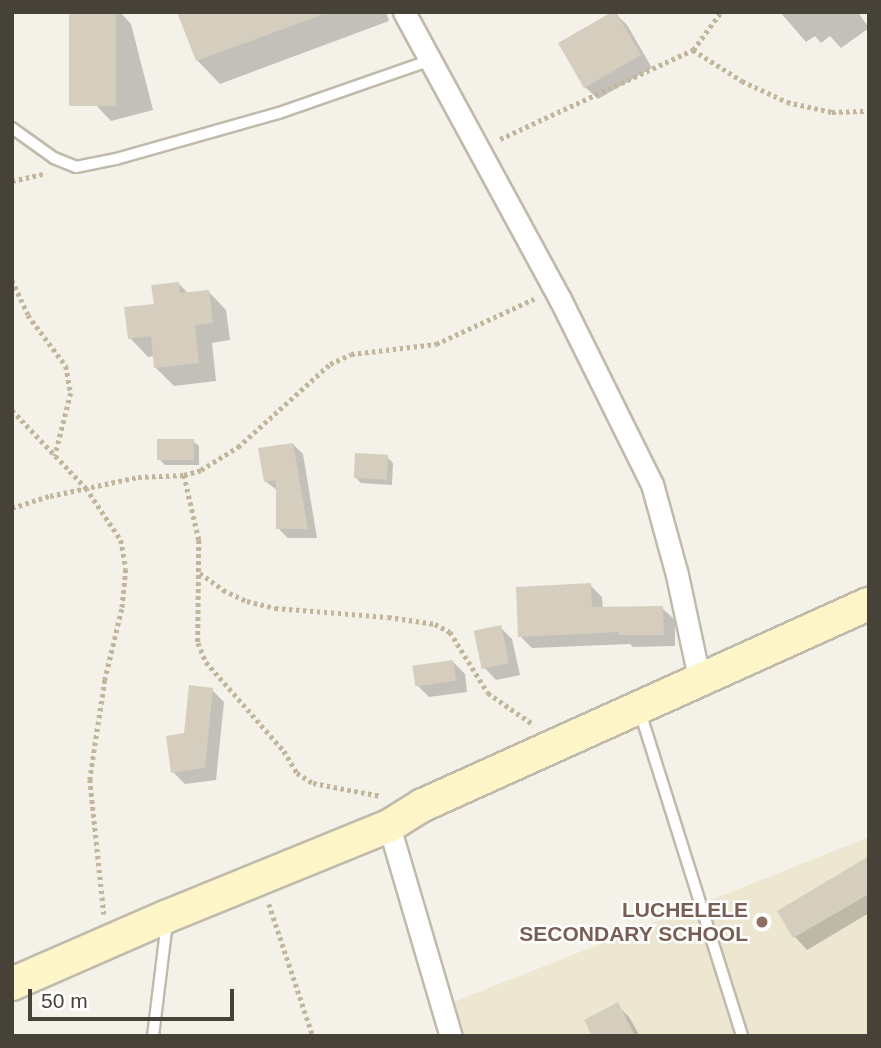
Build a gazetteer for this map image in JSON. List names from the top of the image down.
{
  "places": ["LUCHELELE SECONDARY SCHOOL"],
  "scale_bar": "50 m"
}
